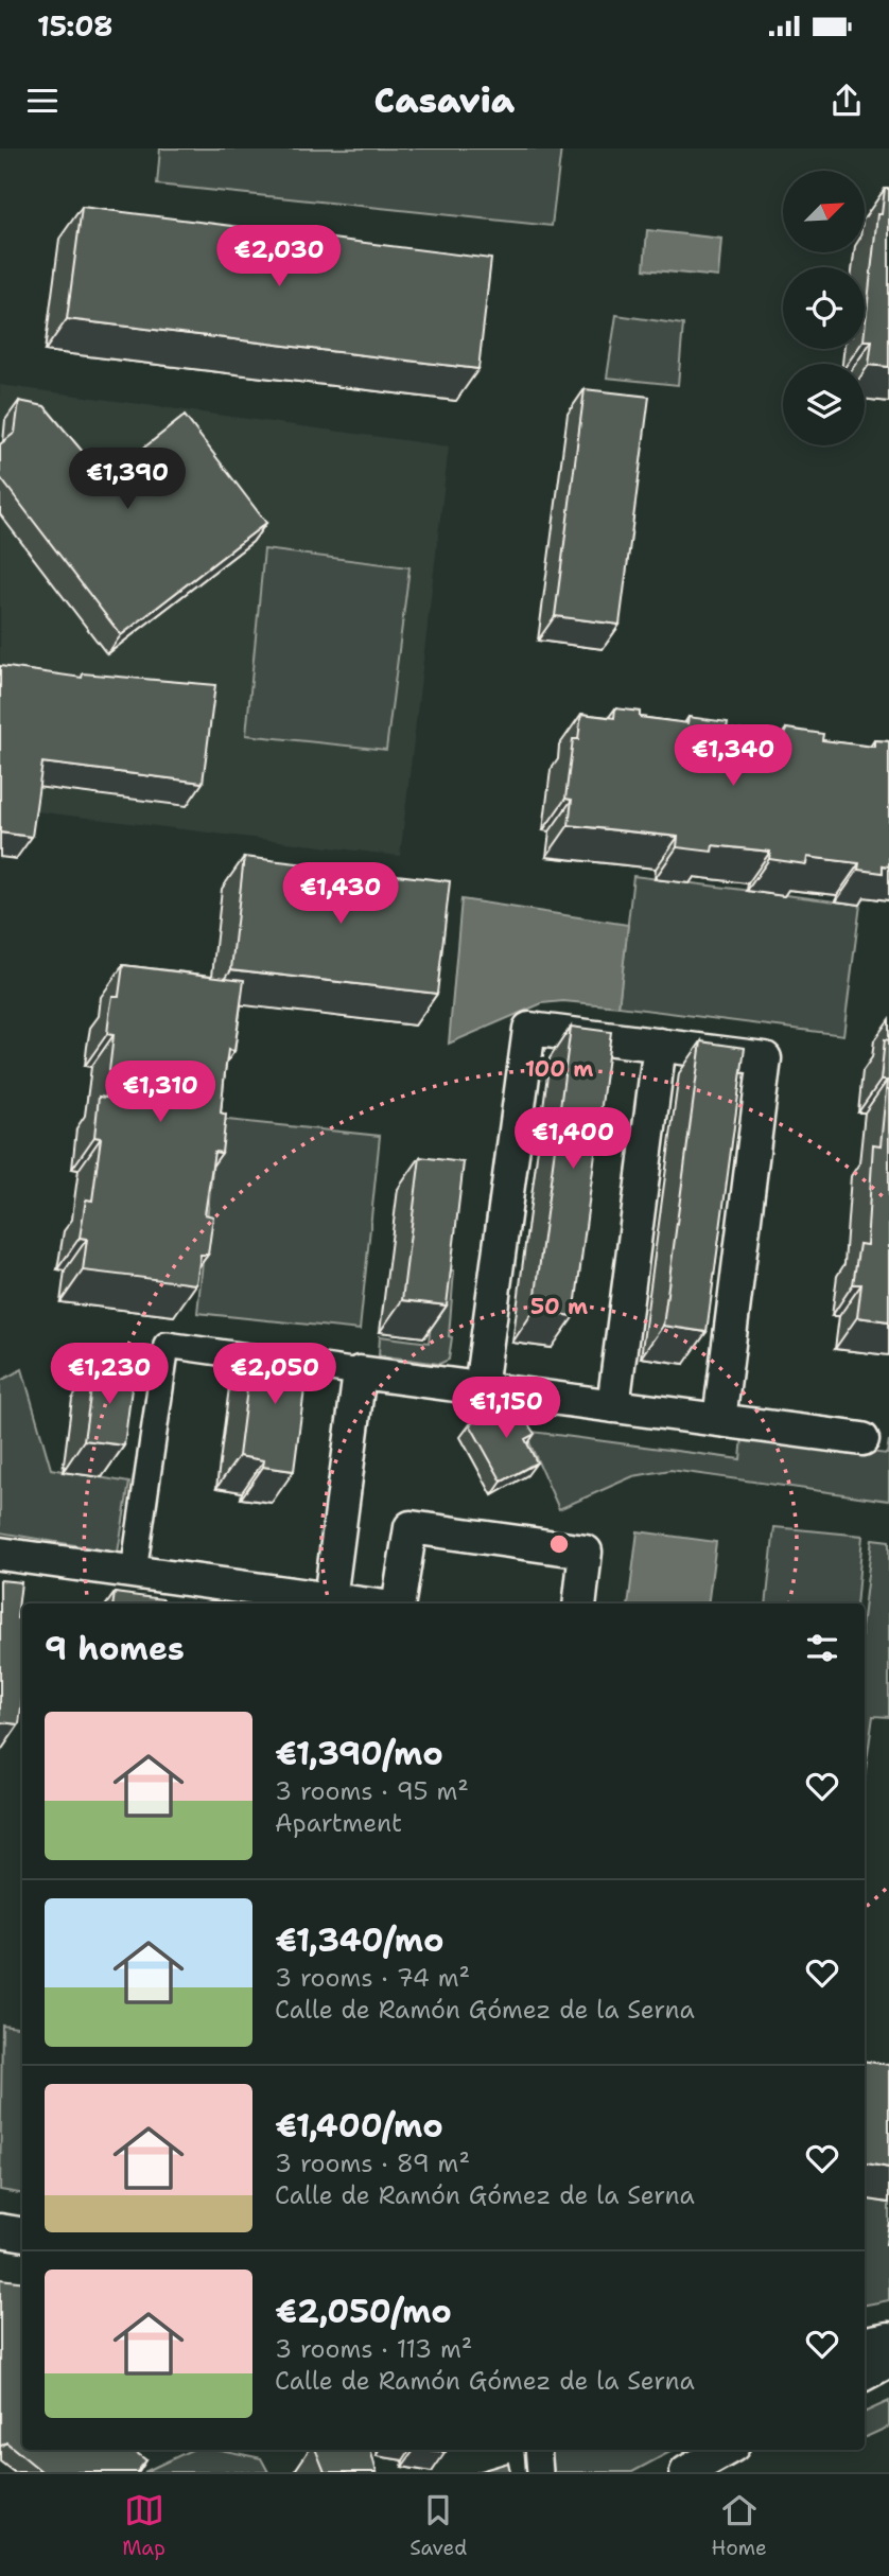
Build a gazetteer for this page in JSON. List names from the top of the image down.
{
  "north": "top right",
  "page": {
    "status": "15:08",
    "header": "Casavia",
    "price": [
      "€2,030",
      "€1,390",
      "€1,340",
      "€1,430",
      "€1,310",
      "€1,400",
      "€1,230",
      "€2,050",
      "€1,150"
    ],
    "heading": "9 homes",
    "list": [
      {
        "name": "€1,390/mo",
        "note": "3 rooms · 95 m² · Apartment"
      },
      {
        "name": "€1,340/mo",
        "note": "3 rooms · 74 m² · Calle de Ramón Gómez de la Serna"
      },
      {
        "name": "€1,400/mo",
        "note": "3 rooms · 89 m² · Calle de Ramón Gómez de la Serna"
      },
      {
        "name": "€2,050/mo",
        "note": "3 rooms · 113 m² · Calle de Ramón Gómez de la Serna"
      }
    ],
    "tabs": ["Map", "Saved", "Home"]
  },
  "rings": ["100 m", "50 m"]
}
